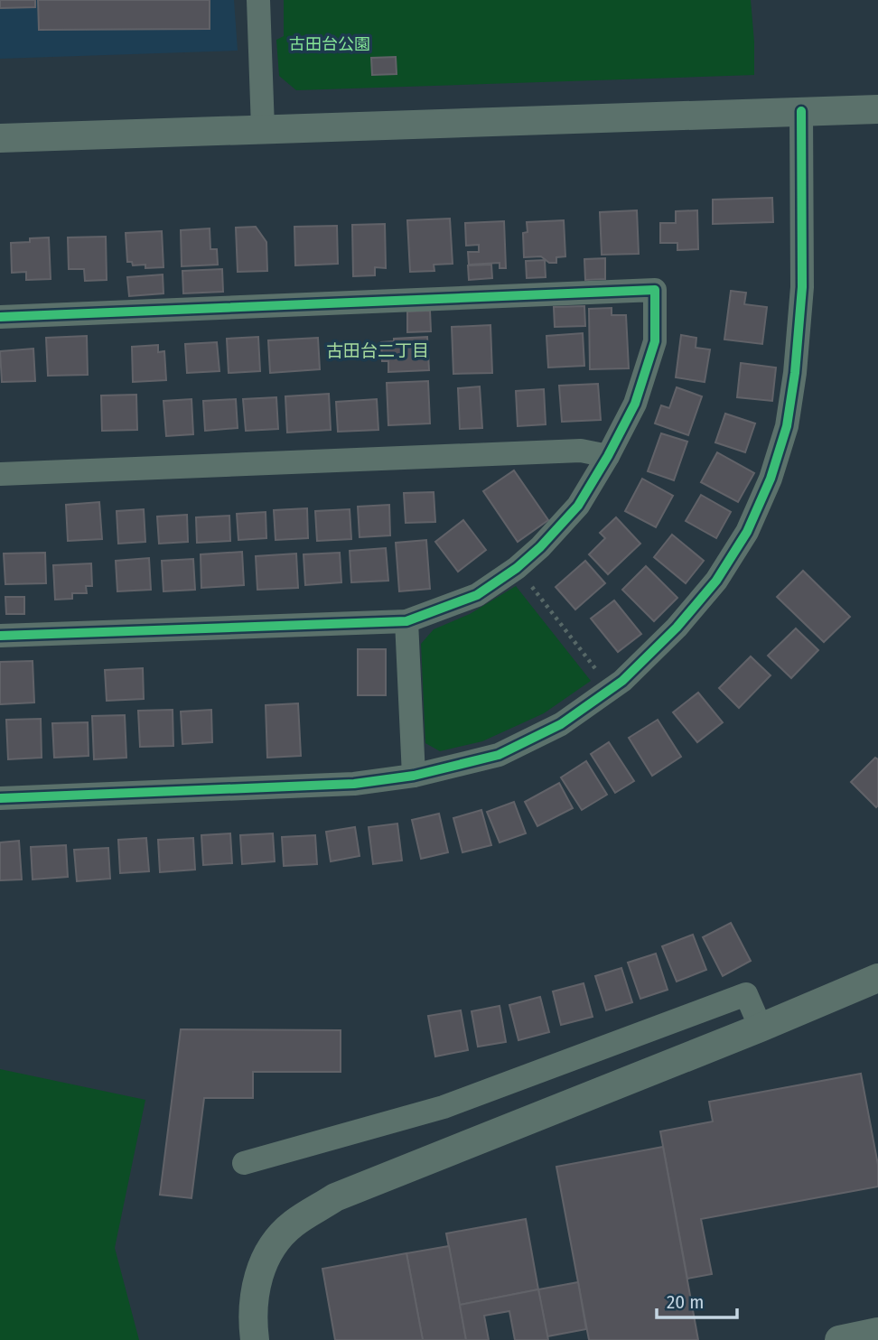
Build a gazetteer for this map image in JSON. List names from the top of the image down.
{
  "districts": ["古田台二丁目"],
  "parks": ["古田台公園"],
  "scale_bar": "20 m"
}
